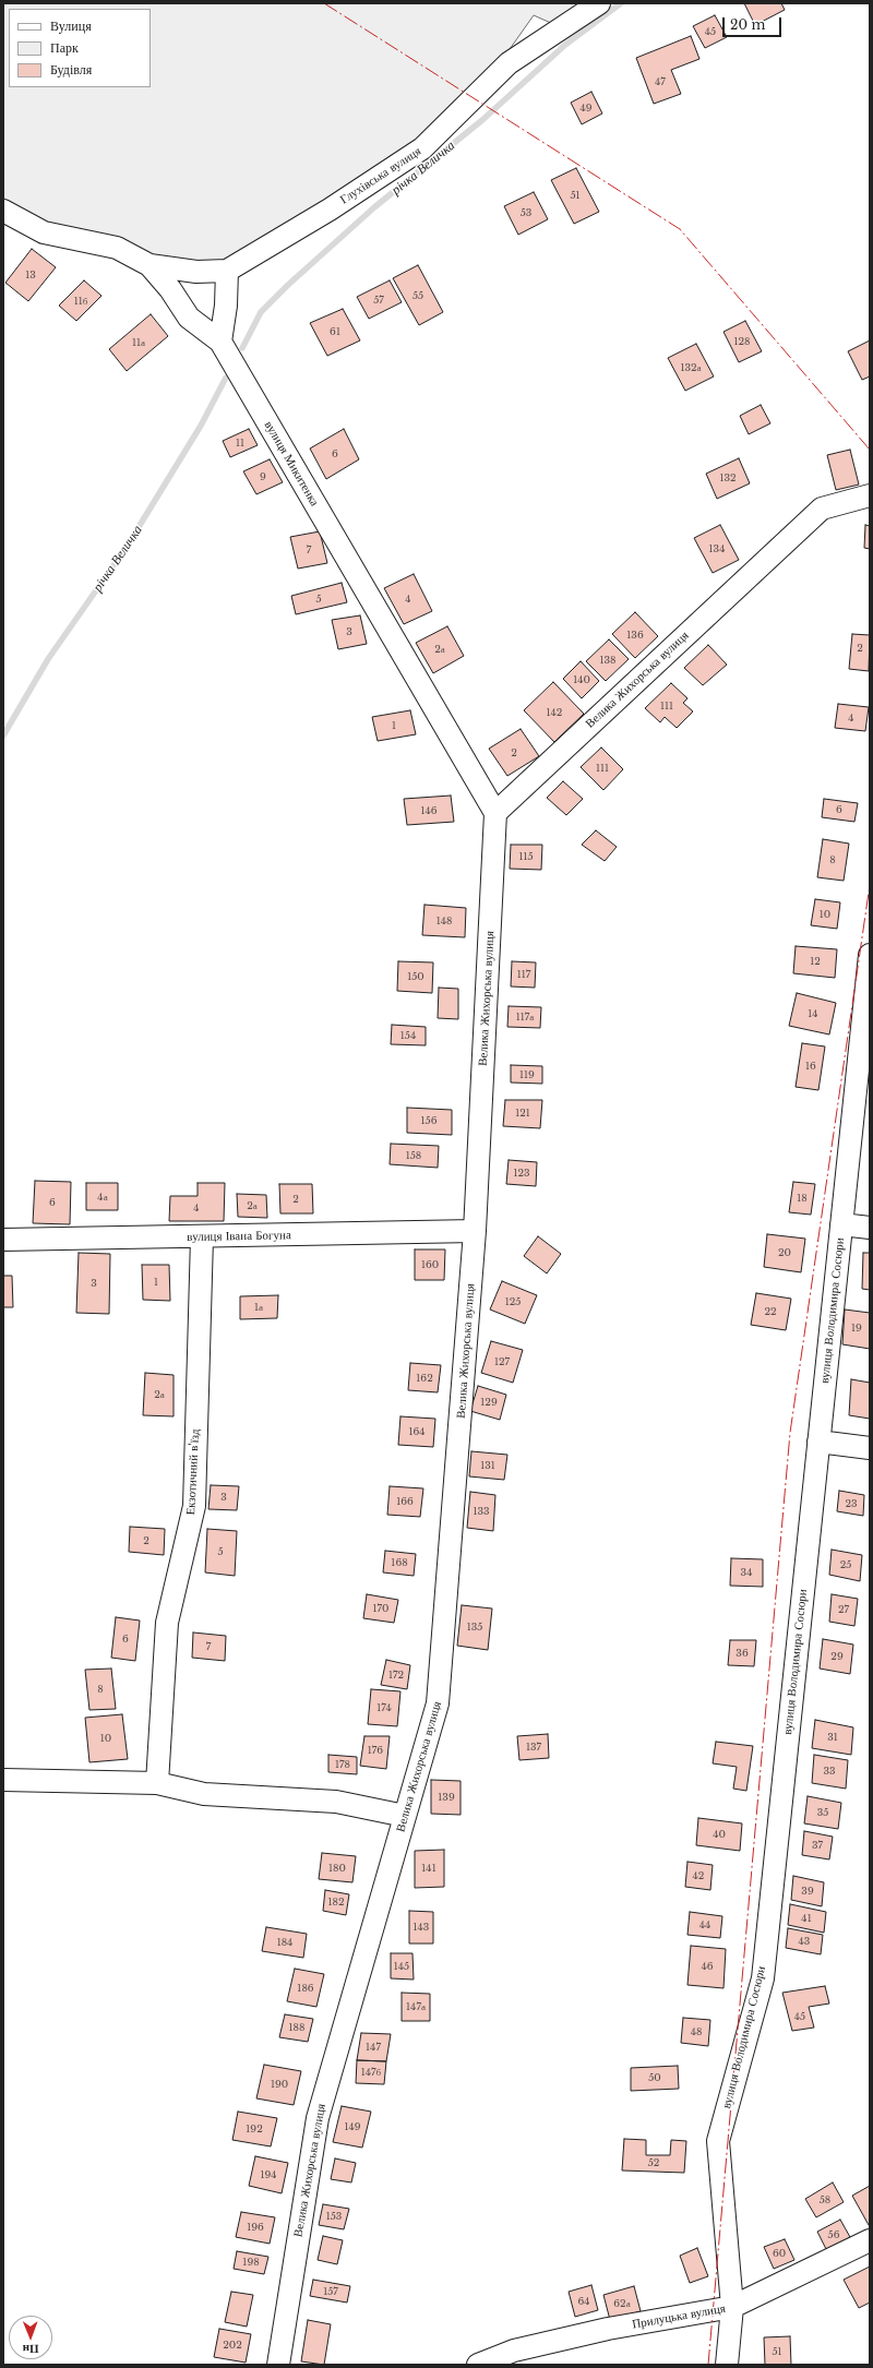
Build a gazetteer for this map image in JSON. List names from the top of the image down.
{
  "streets": {
    "street": [
      "Глухівська вулиця",
      "вулиця Микитенка",
      "Велика Жихорська вулиця",
      "вулиця Івана Богуна",
      "вулиця Володимира Сосюри",
      "Екзотичний в'їзд",
      "Прилуцька вулиця"
    ]
  },
  "crossings": [
    ["вулиця Микитенка", "Велика Жихорська вулиця"],
    ["Велика Жихорська вулиця", "вулиця Івана Богуна"],
    ["вулиця Івана Богуна", "Екзотичний в'їзд"],
    ["вулиця Володимира Сосюри", "Прилуцька вулиця"]
  ],
  "water": ["річка Величка"],
  "house_numbers": [
    "45",
    "47",
    "49",
    "51",
    "53",
    "13",
    "55",
    "57",
    "11б",
    "61",
    "128",
    "11а",
    "132а",
    "11",
    "6",
    "9",
    "132",
    "134",
    "7",
    "5",
    "4",
    "3",
    "136",
    "2",
    "2а",
    "138",
    "140",
    "111",
    "142",
    "4",
    "1",
    "2",
    "111",
    "6",
    "146",
    "115",
    "8",
    "10",
    "148",
    "12",
    "117",
    "150",
    "14",
    "117а",
    "154",
    "16",
    "119",
    "121",
    "156",
    "158",
    "123",
    "4а",
    "18",
    "2",
    "6",
    "2а",
    "4",
    "20",
    "160",
    "1",
    "3",
    "125",
    "1а",
    "22",
    "19",
    "127",
    "162",
    "2а",
    "129",
    "164",
    "131",
    "3",
    "166",
    "23",
    "133",
    "2",
    "5",
    "168",
    "25",
    "34",
    "170",
    "27",
    "135",
    "6",
    "7",
    "36",
    "29",
    "172",
    "8",
    "174",
    "31",
    "10",
    "137",
    "176",
    "178",
    "33",
    "139",
    "35",
    "40",
    "37",
    "180",
    "141",
    "42",
    "39",
    "182",
    "41",
    "44",
    "143",
    "43",
    "184",
    "145",
    "46",
    "186",
    "147а",
    "45",
    "188",
    "48",
    "147",
    "147б",
    "50",
    "190",
    "149",
    "192",
    "52",
    "194",
    "58",
    "153",
    "196",
    "56",
    "60",
    "198",
    "157",
    "64",
    "62а",
    "202",
    "51"
  ],
  "legend": ["Вулиця", "Парк", "Будівля"],
  "scale_bar": "20 m",
  "north": "bottom"
}
